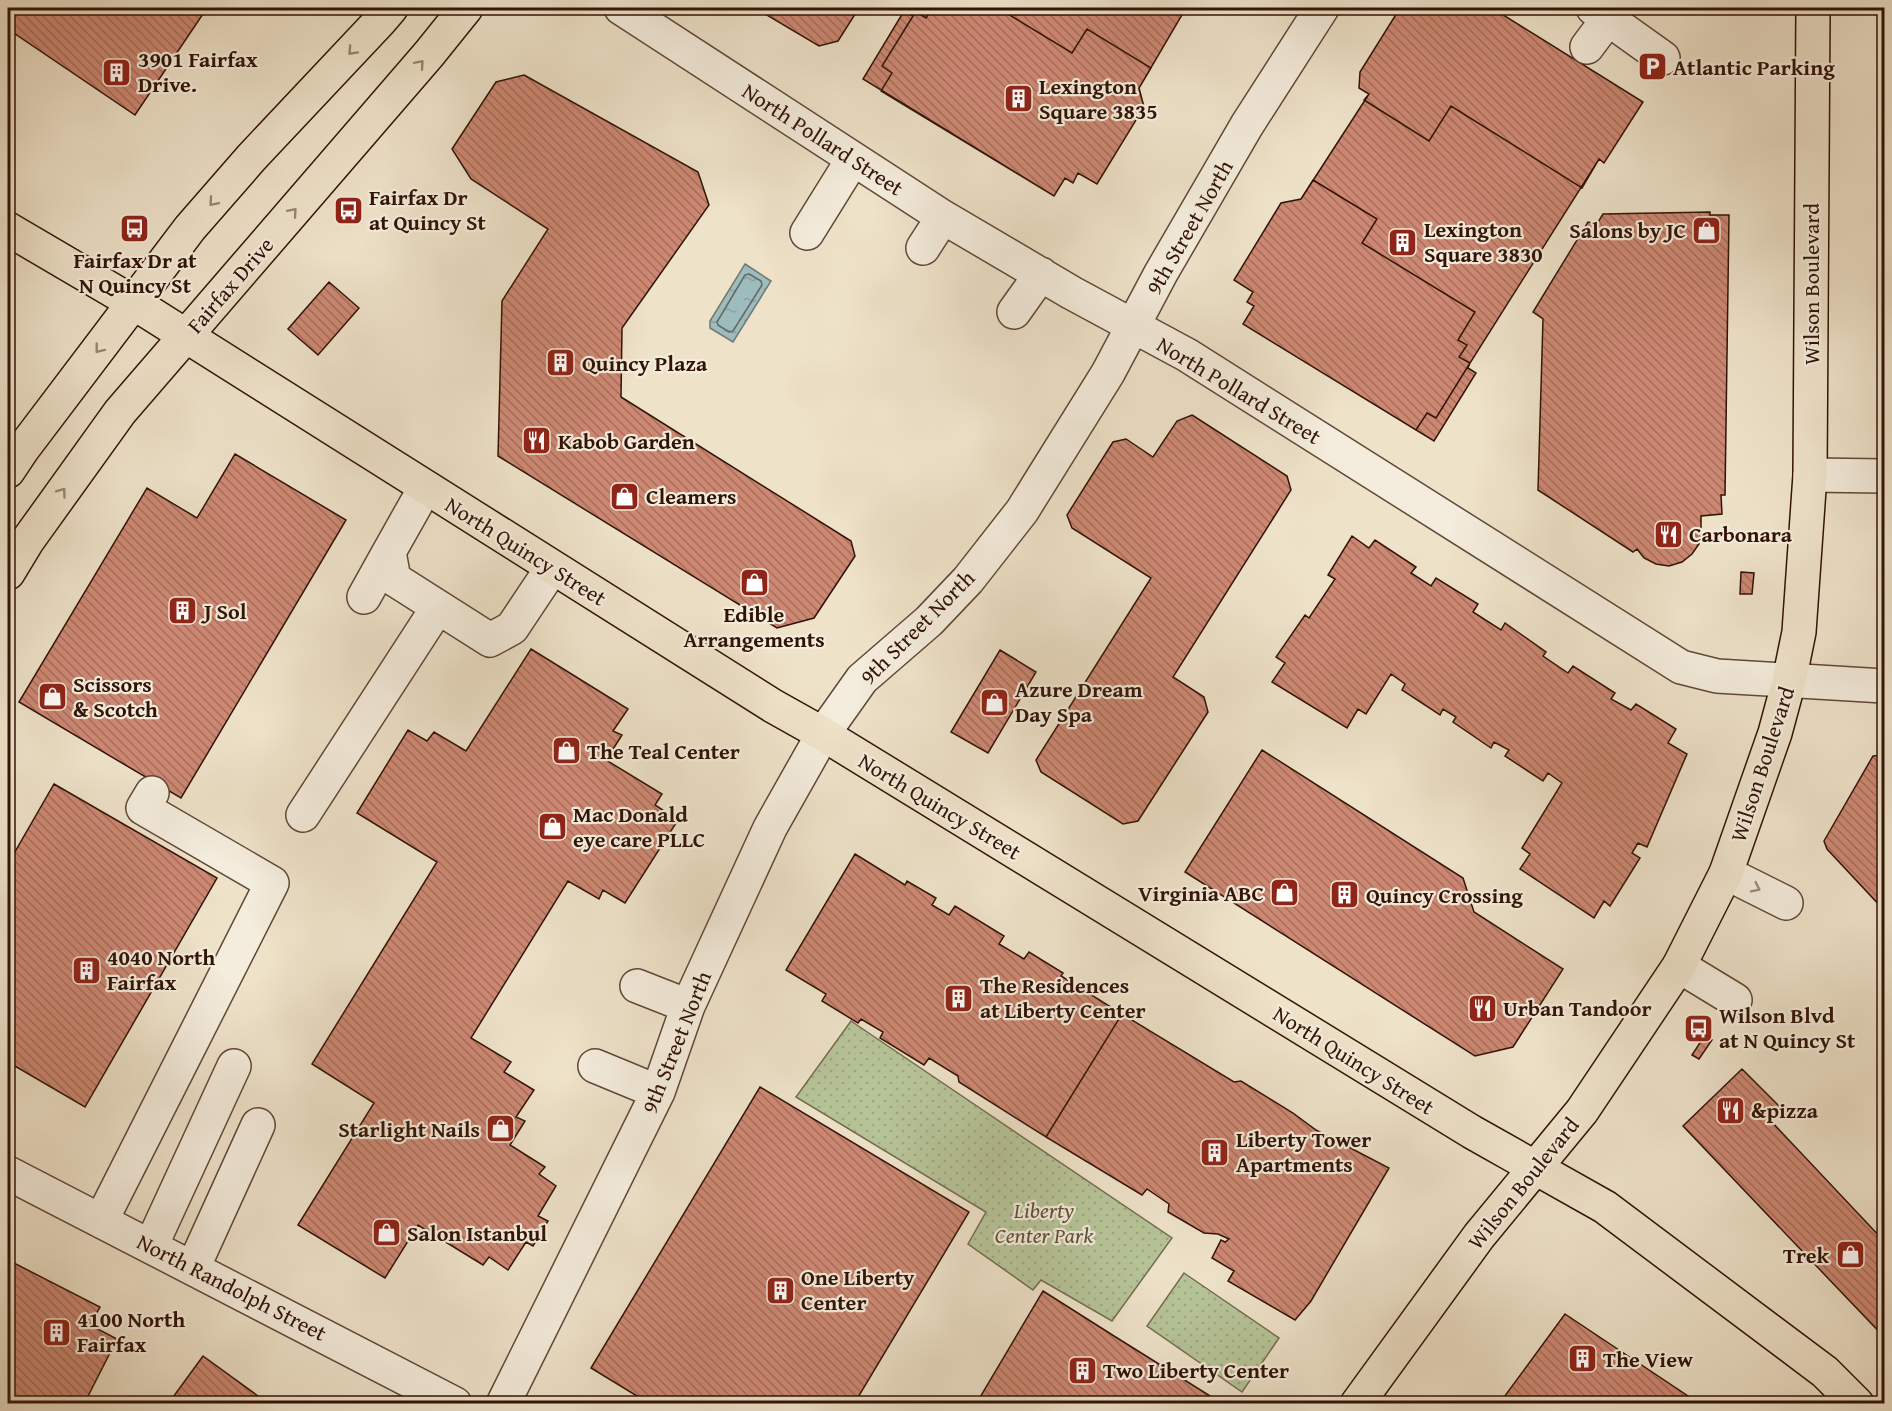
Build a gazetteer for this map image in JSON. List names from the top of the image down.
{
  "streets": {
    "main road": ["Wilson Boulevard", "Fairfax Drive", "North Quincy Street"],
    "street": ["North Pollard Street", "9th Street North", "North Randolph Street"]
  },
  "crossings": [
    ["North Pollard Street", "9th Street North"],
    ["North Pollard Street", "Wilson Boulevard"],
    ["9th Street North", "North Quincy Street"],
    ["Wilson Boulevard", "North Quincy Street"],
    ["Fairfax Drive", "North Quincy Street"]
  ],
  "parks": ["Liberty Center Park"],
  "places": {
    "parking": ["Atlantic Parking"],
    "building": [
      "3901 Fairfax Drive.",
      "Lexington Square 3835",
      "Lexington Square 3830",
      "Quincy Plaza",
      "J Sol",
      "Quincy Crossing",
      "4040 North Fairfax",
      "The Residences at Liberty Center",
      "Liberty Tower Apartments",
      "One Liberty Center",
      "4100 North Fairfax",
      "The View",
      "Two Liberty Center"
    ],
    "bus stop": ["Fairfax Dr at Quincy St", "Fairfax Dr at N Quincy St", "Wilson Blvd at N Quincy St"],
    "shop": [
      "Salons by JC",
      "Cleamers",
      "Edible Arrangements",
      "Scissors & Scotch",
      "Azure Dream Day Spa",
      "The Teal Center",
      "Mac Donald eye care PLLC",
      "Virginia ABC",
      "Starlight Nails",
      "Salon Istanbul",
      "Trek"
    ],
    "restaurant": [
      "Kabob Garden",
      "Carbonara",
      "Urban Tandoor",
      "&pizza"
    ]
  }
}
